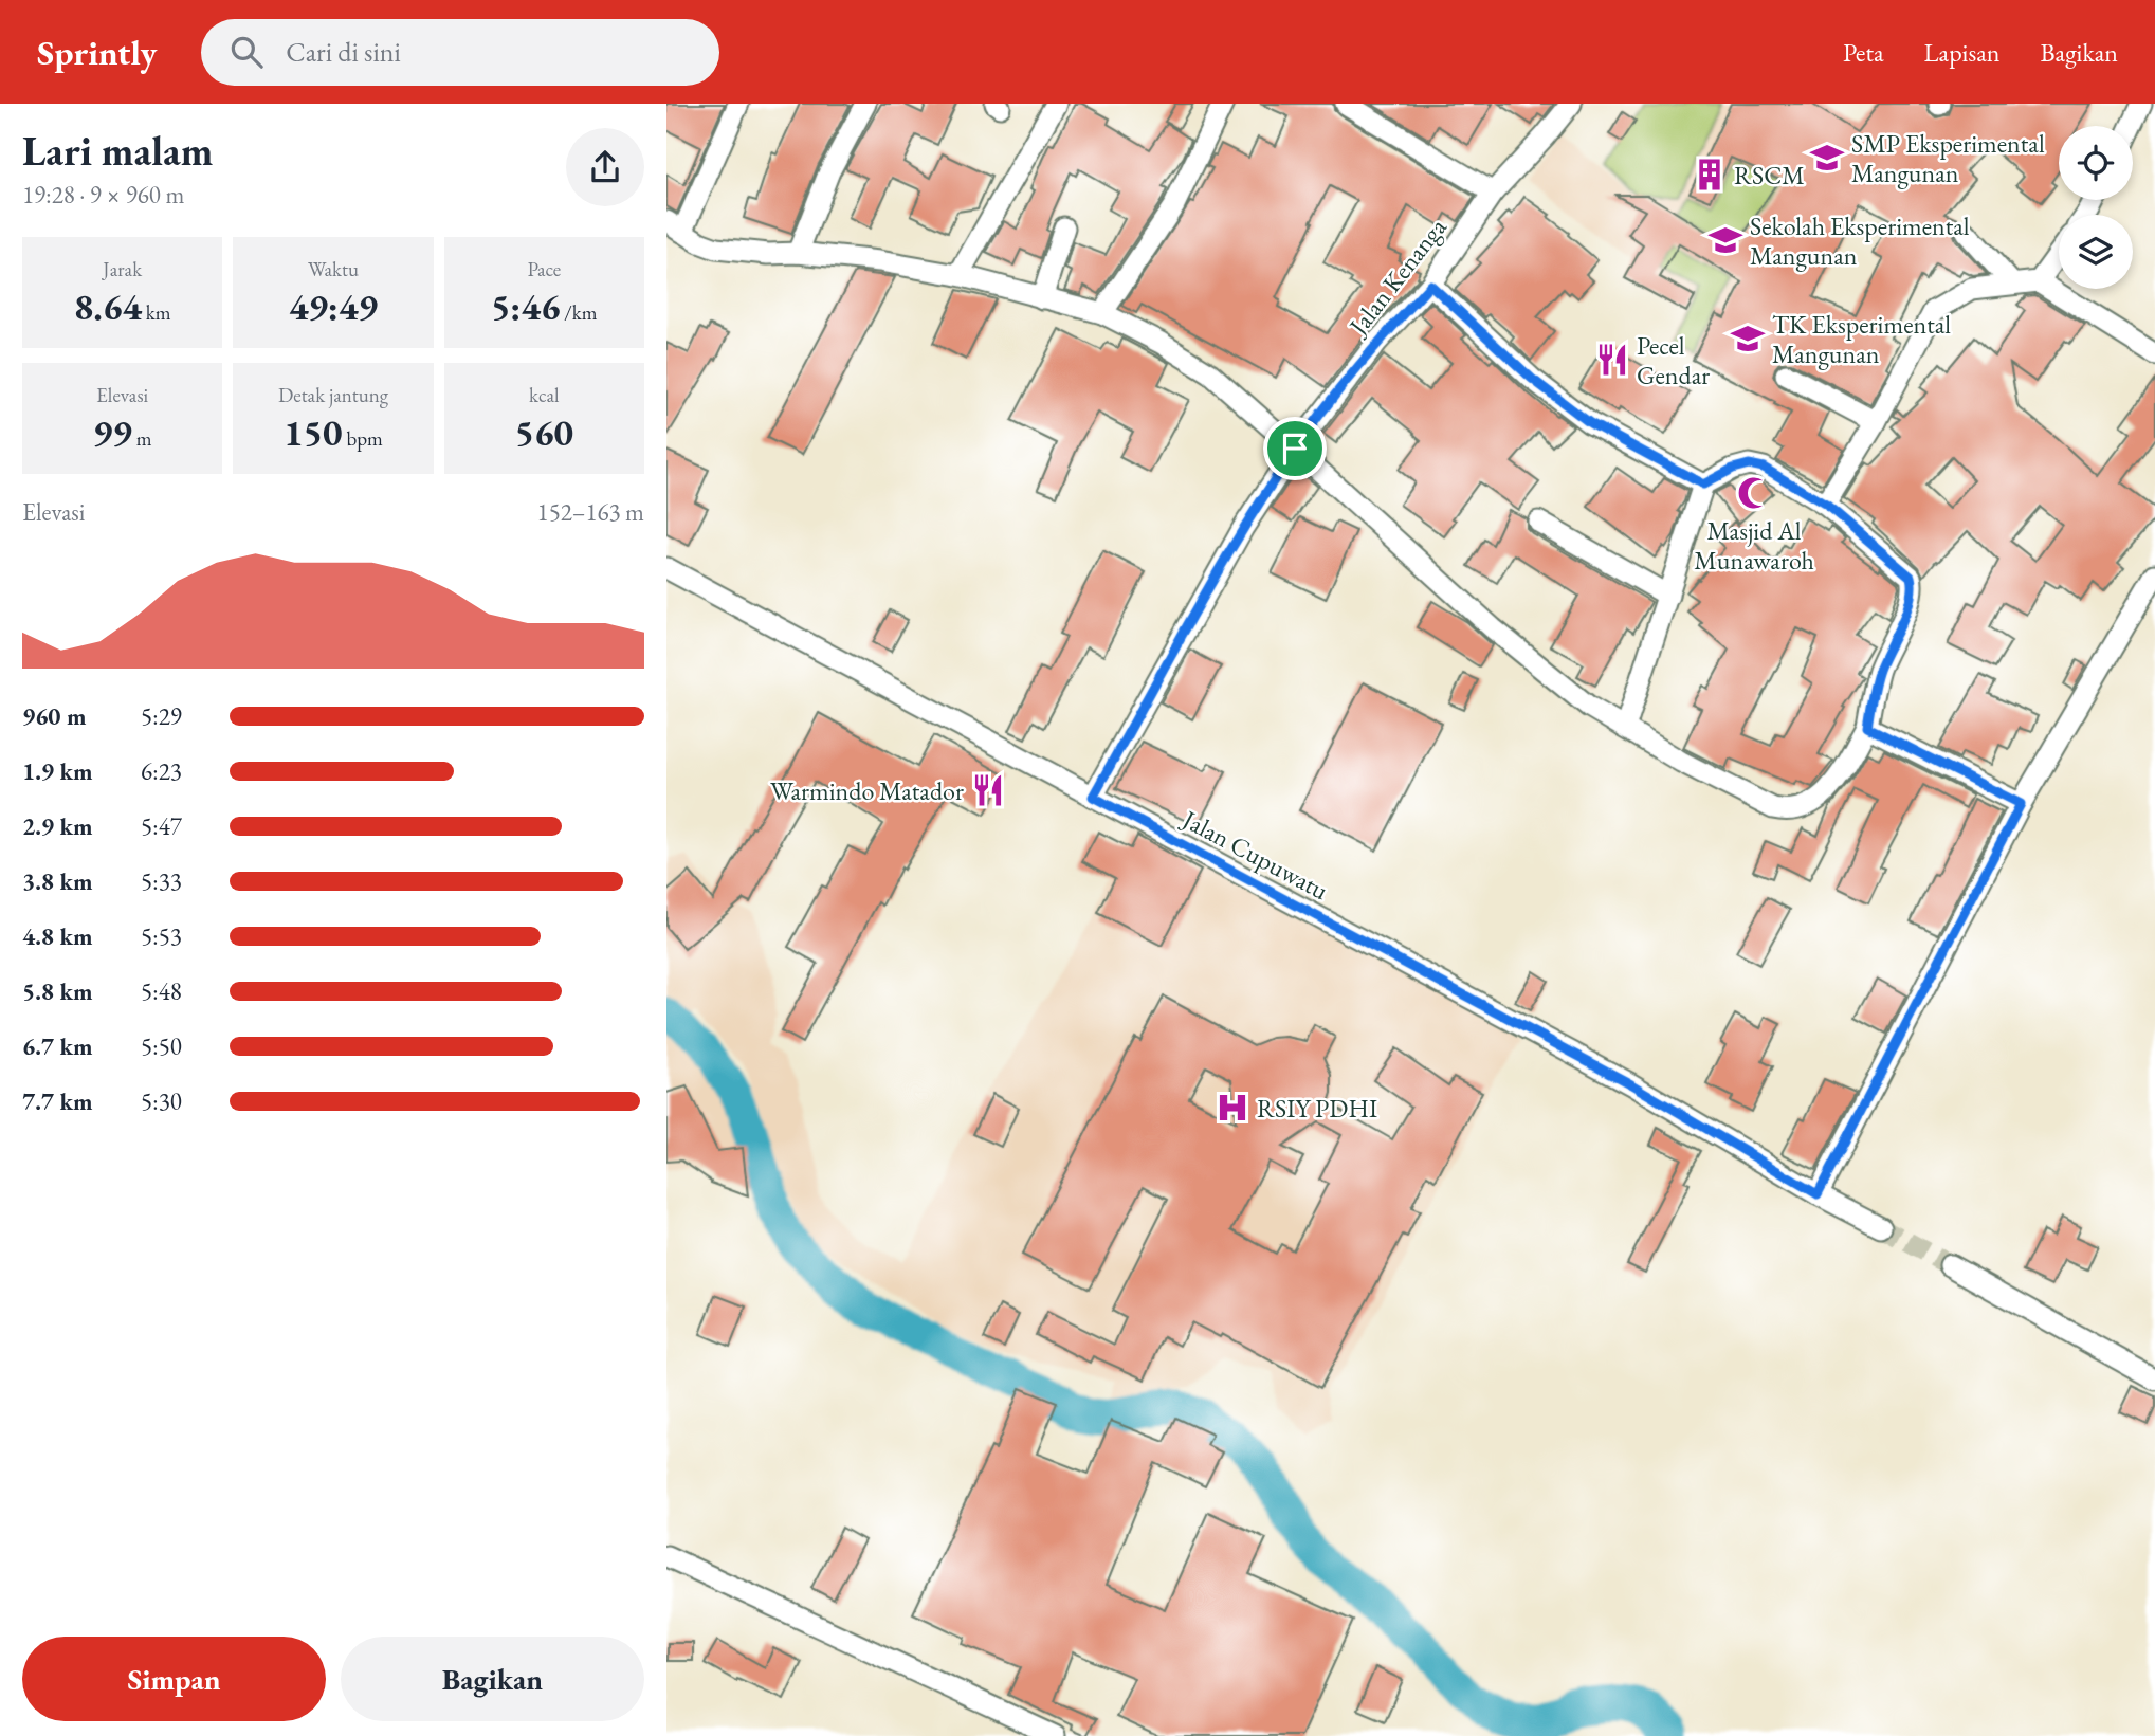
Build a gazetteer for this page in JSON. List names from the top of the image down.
{
  "streets": {
    "street": ["Jalan Kenanga", "Jalan Cupuwatu"]
  },
  "crossings": [
    ["Jalan Kenanga", "Jalan Cupuwatu"]
  ],
  "places": {
    "school or university": ["SMP Eksperimental Mangunan", "Sekolah Eksperimental Mangunan", "TK Eksperimental Mangunan"],
    "building": ["RSCM"],
    "restaurant": ["Pecel Gendar", "Warmindo Matador"],
    "mosque": ["Masjid Al Munawaroh"],
    "hospital": ["RSIY PDHI"]
  },
  "page": {
    "header": "Sprintly",
    "search": "Cari di sini",
    "nav": ["Peta", "Lapisan", "Bagikan"],
    "heading": ["Lari malam", "19:28 · 9 × 960 m"],
    "stats": [
      ["Jarak", "8.64 km"],
      ["Waktu", "49:49"],
      ["Pace", "5:46 /km"],
      ["Elevasi", "99 m"],
      ["Detak jantung", "150 bpm"],
      ["kcal", "560"]
    ],
    "chart": ["Elevasi", "152–163 m"],
    "list": [
      {
        "name": "960 m",
        "note": "5:29"
      },
      {
        "name": "1.9 km",
        "note": "6:23"
      },
      {
        "name": "2.9 km",
        "note": "5:47"
      },
      {
        "name": "3.8 km",
        "note": "5:33"
      },
      {
        "name": "4.8 km",
        "note": "5:53"
      },
      {
        "name": "5.8 km",
        "note": "5:48"
      },
      {
        "name": "6.7 km",
        "note": "5:50"
      },
      {
        "name": "7.7 km",
        "note": "5:30"
      }
    ],
    "buttons": ["Simpan", "Bagikan"]
  }
}
